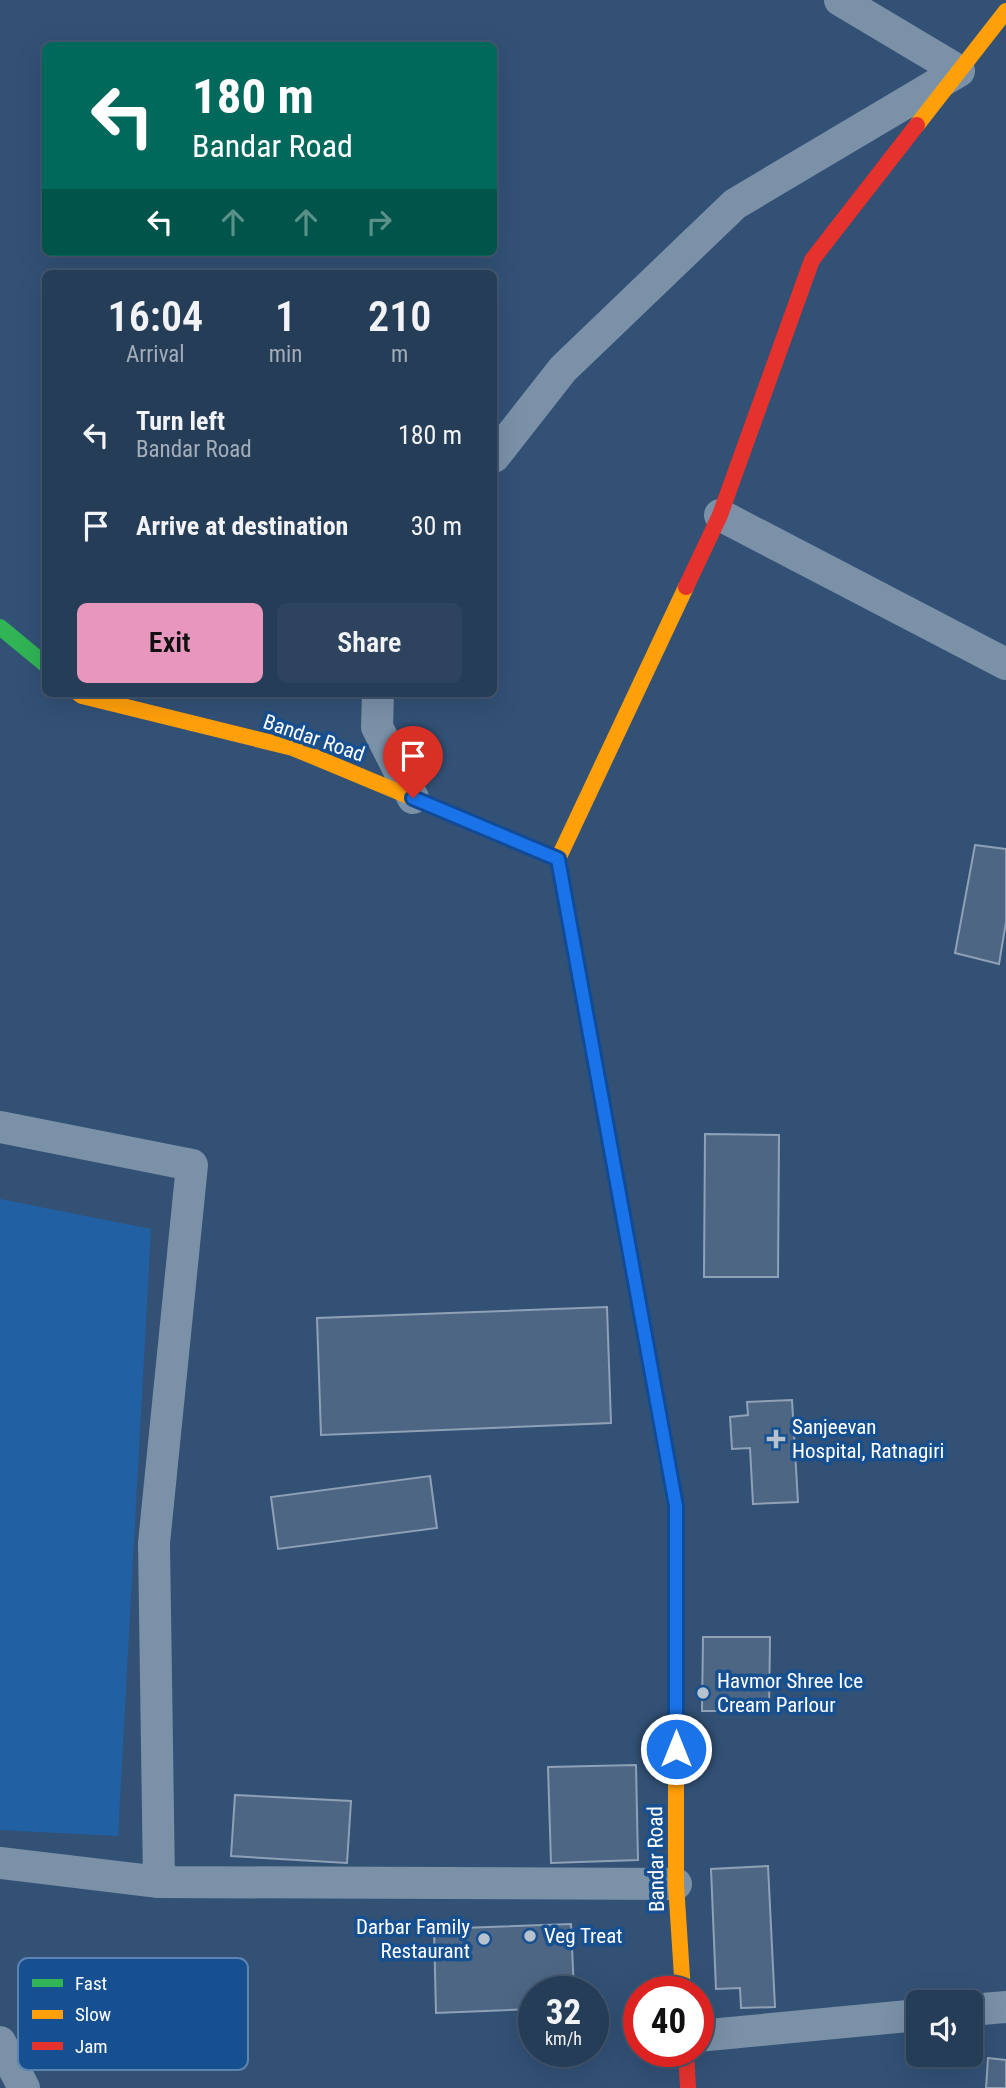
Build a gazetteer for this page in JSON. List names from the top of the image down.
{
  "streets": {
    "street": ["Bandar Road"]
  },
  "places": {
    "health": ["Sanjeevan Hospital, Ratnagiri"],
    "other": ["Havmor Shree Ice Cream Parlour", "Veg Treat", "Darbar Family Restaurant"]
  },
  "legend": ["Fast", "Slow", "Jam"],
  "page": {
    "turn": ["180 m", "Bandar Road"],
    "eta": [
      "16:04",
      "Arrival",
      "1",
      "min",
      "210",
      "m"
    ],
    "list": [
      {
        "name": "Turn left",
        "note": "Bandar Road",
        "value": "180 m"
      },
      {
        "name": "Arrive at destination",
        "value": "30 m"
      }
    ],
    "buttons": ["Exit", "Share"],
    "speed": "32 km/h",
    "limit": "40"
  }
}
